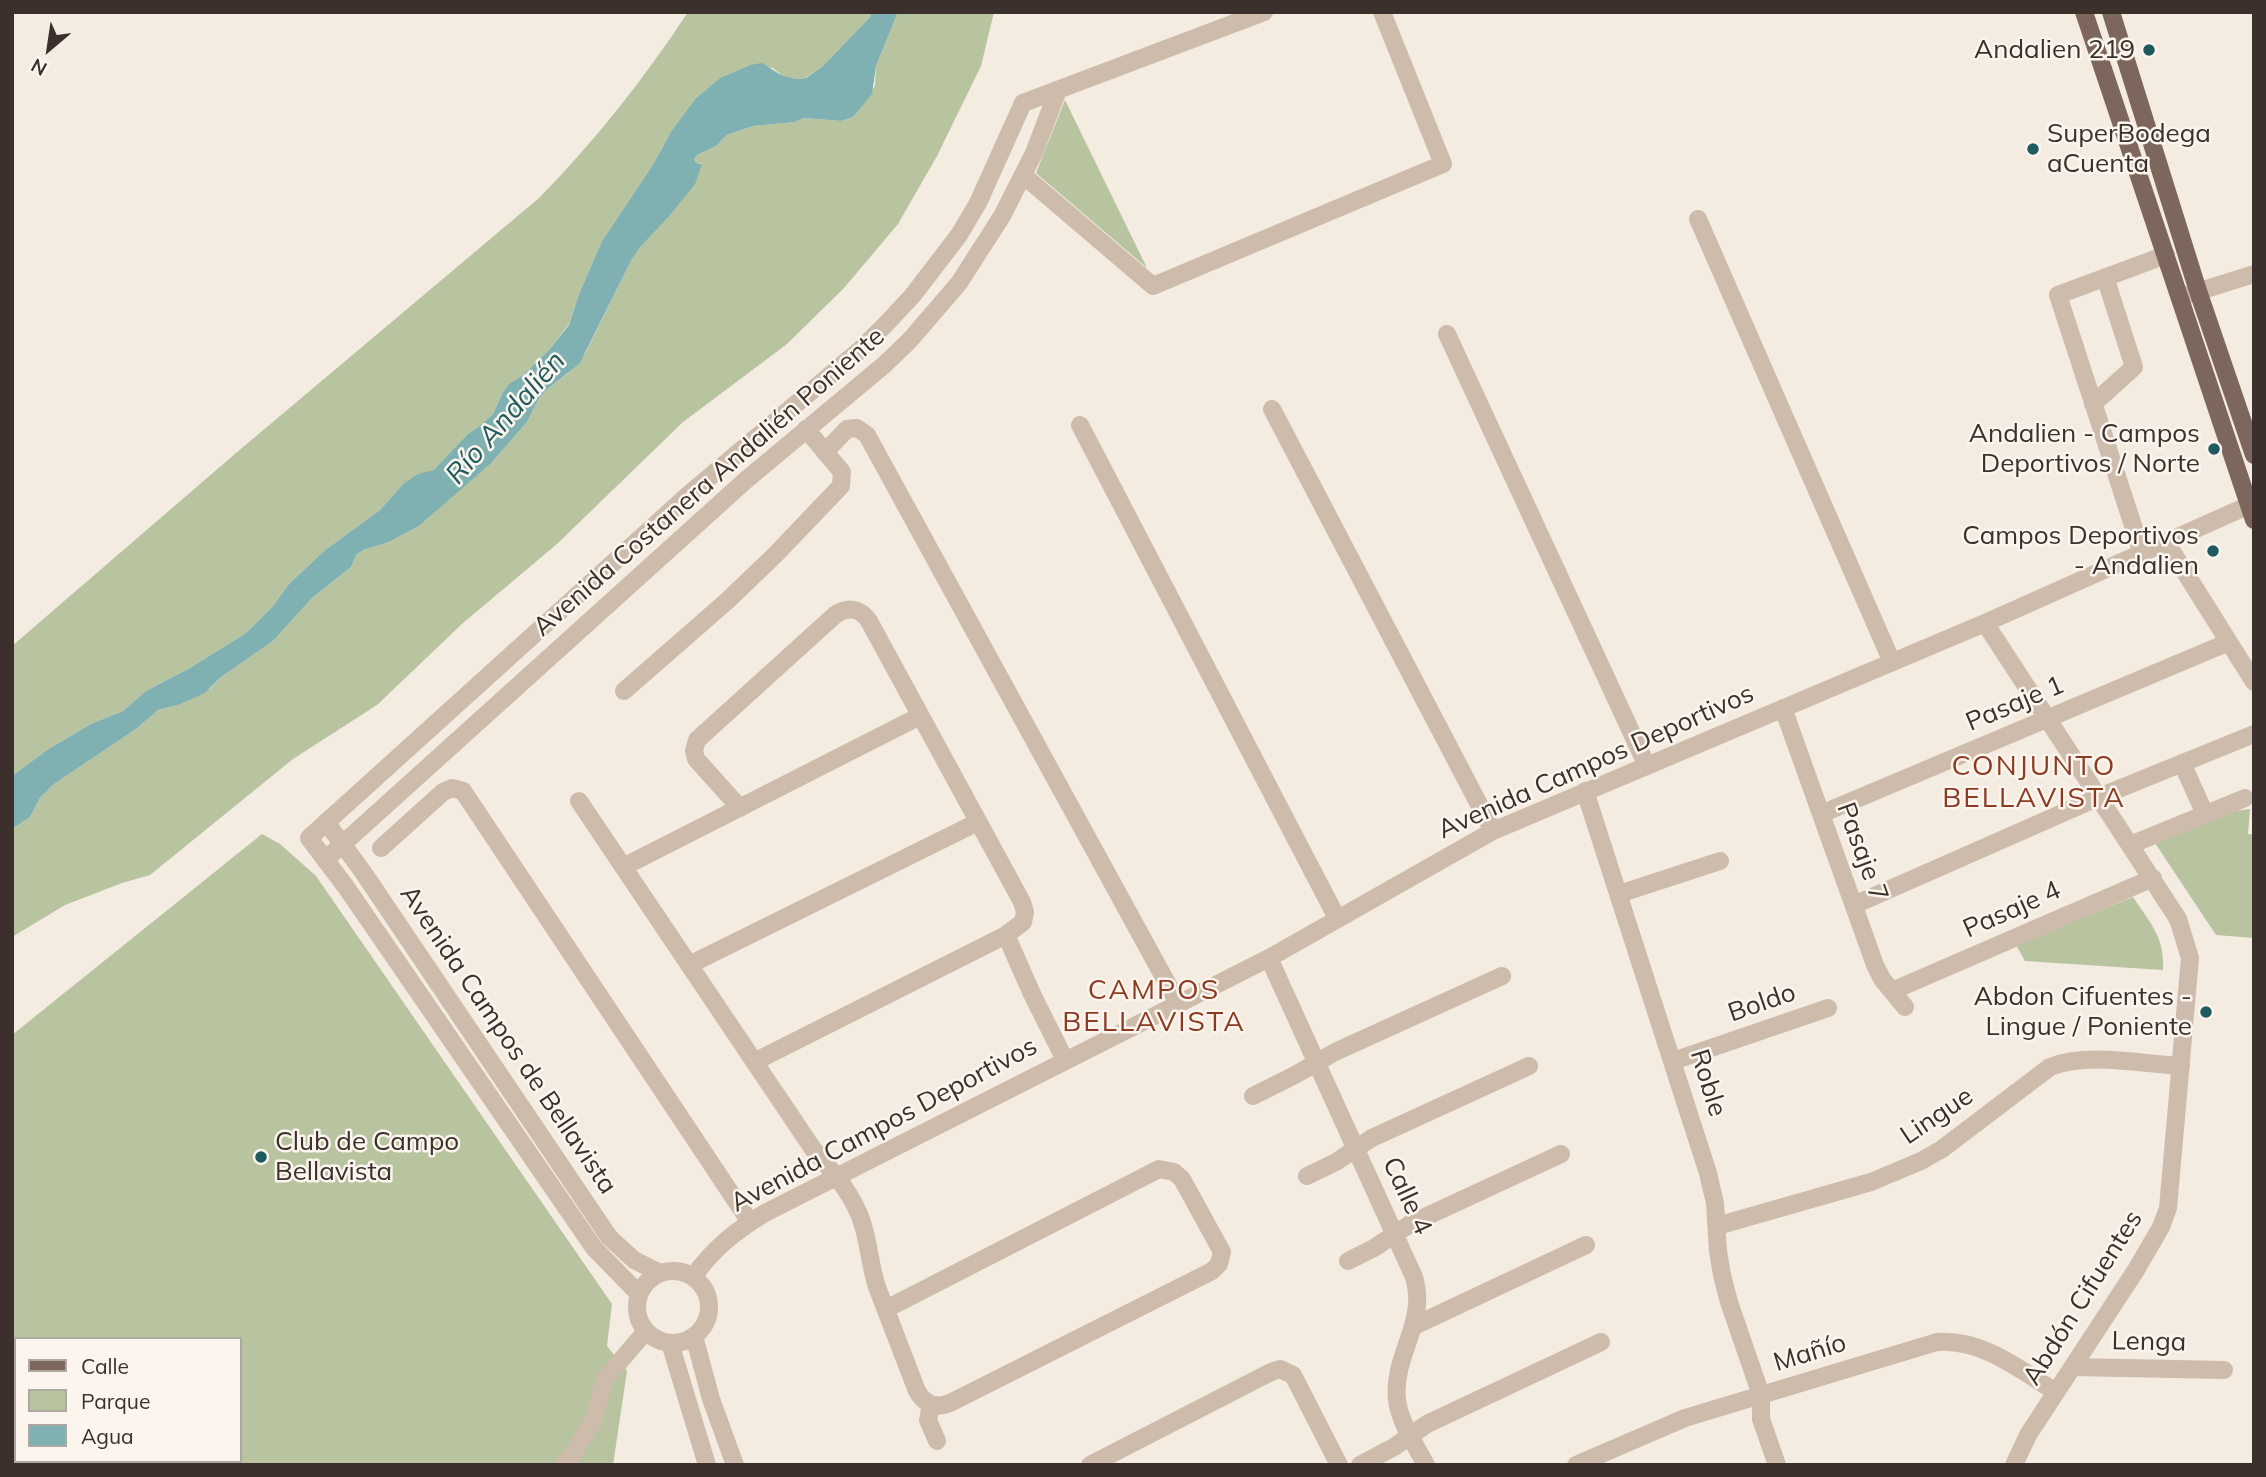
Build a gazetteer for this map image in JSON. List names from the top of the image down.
{
  "streets": {
    "street": [
      "Avenida Costanera Andalién Poniente",
      "Pasaje 1",
      "Avenida Campos Deportivos",
      "Pasaje 7",
      "Pasaje 4",
      "Boldo",
      "Avenida Campos de Bellavista",
      "Roble",
      "Lingue",
      "Calle 4",
      "Abdón Cifuentes",
      "Lenga",
      "Mañío"
    ]
  },
  "crossings": [
    ["Avenida Costanera Andalién Poniente", "Avenida Campos de Bellavista"],
    ["Pasaje 1", "Pasaje 7"],
    ["Pasaje 1", "Abdón Cifuentes"],
    ["Avenida Campos Deportivos", "Pasaje 7"],
    ["Avenida Campos Deportivos", "Avenida Campos de Bellavista"],
    ["Avenida Campos Deportivos", "Roble"],
    ["Avenida Campos Deportivos", "Calle 4"],
    ["Avenida Campos Deportivos", "Abdón Cifuentes"],
    ["Pasaje 7", "Pasaje 4"],
    ["Pasaje 4", "Abdón Cifuentes"],
    ["Boldo", "Roble"],
    ["Roble", "Lingue"],
    ["Roble", "Mañío"],
    ["Lingue", "Abdón Cifuentes"],
    ["Abdón Cifuentes", "Lenga"],
    ["Abdón Cifuentes", "Mañío"]
  ],
  "districts": ["CONJUNTO BELLAVISTA", "CAMPOS BELLAVISTA"],
  "water": ["Río Andalién"],
  "places": [
    "Andalien 219",
    "SuperBodega aCuenta",
    "Andalien - Campos Deportivos / Norte",
    "Campos Deportivos - Andalien",
    "Abdon Cifuentes - Lingue / Poniente",
    "Club de Campo Bellavista"
  ],
  "legend": ["Calle", "Parque", "Agua"],
  "north": "bottom left"
}
